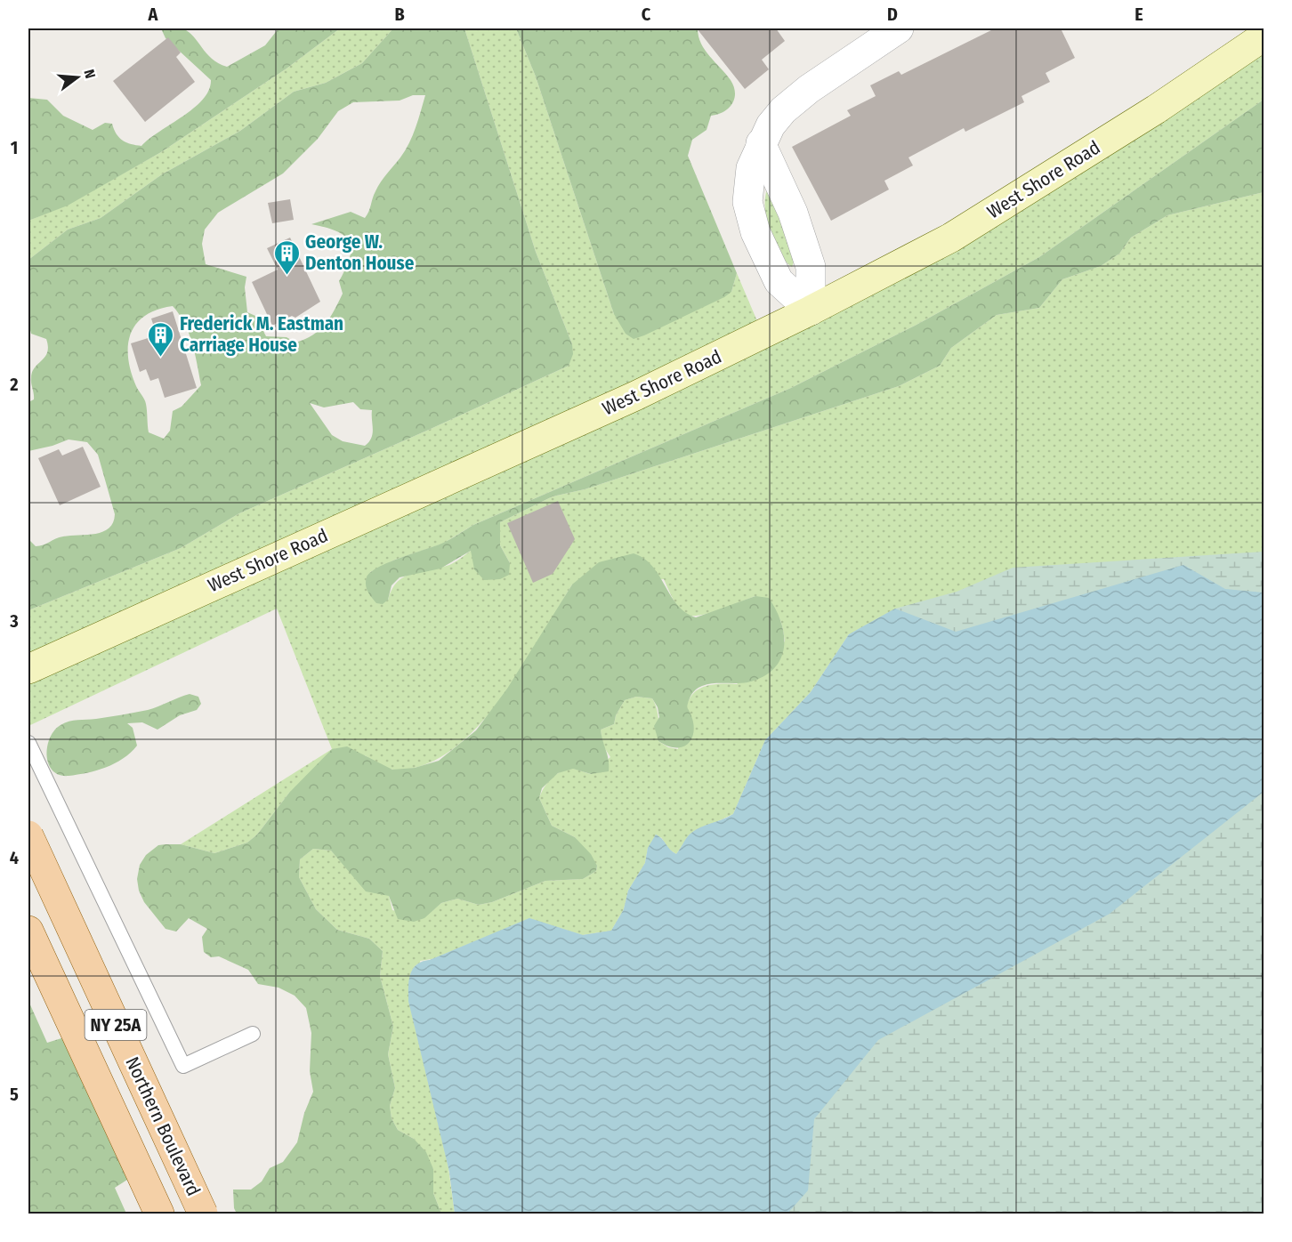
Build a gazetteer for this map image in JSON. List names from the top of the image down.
{
  "streets": {
    "main road": ["West Shore Road", "NY 25A", "Northern Boulevard"]
  },
  "places": {
    "building": ["George W. Denton House", "Frederick M. Eastman Carriage House"]
  },
  "north": "right",
  "grid": {
    "columns": [
      "A",
      "B",
      "C",
      "D",
      "E"
    ],
    "rows": [
      "1",
      "2",
      "3",
      "4",
      "5"
    ]
  }
}
